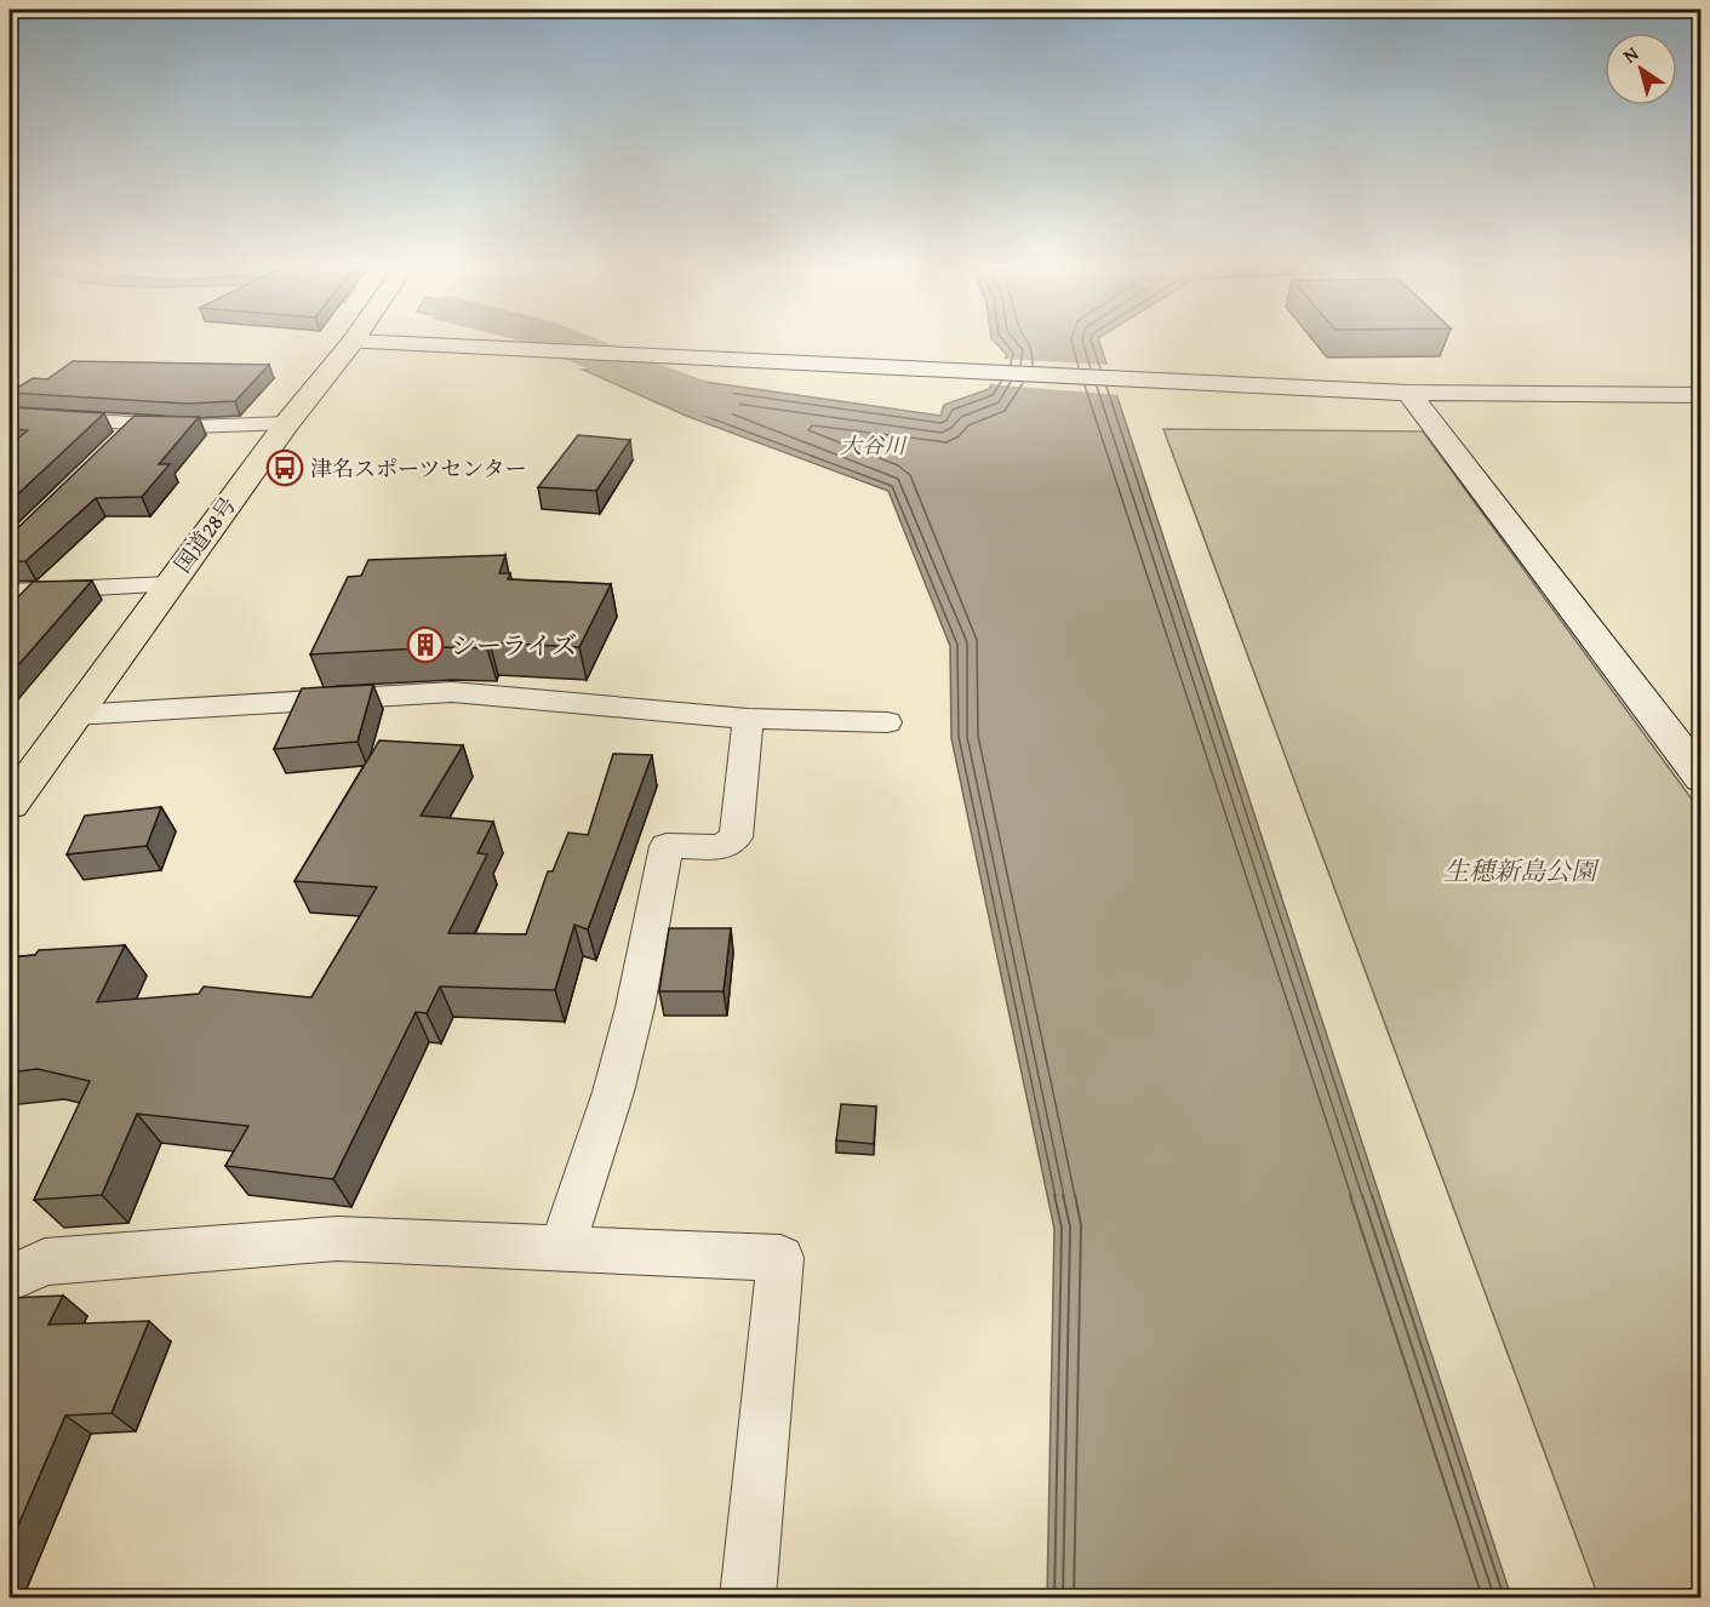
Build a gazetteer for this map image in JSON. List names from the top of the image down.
{
  "streets": {
    "highway": ["国道28号"]
  },
  "water": ["大谷川"],
  "parks": ["生穂新島公園"],
  "places": {
    "bus stop": ["津名スポーツセンター"],
    "building": ["シーライズ"]
  },
  "north": "top left"
}
